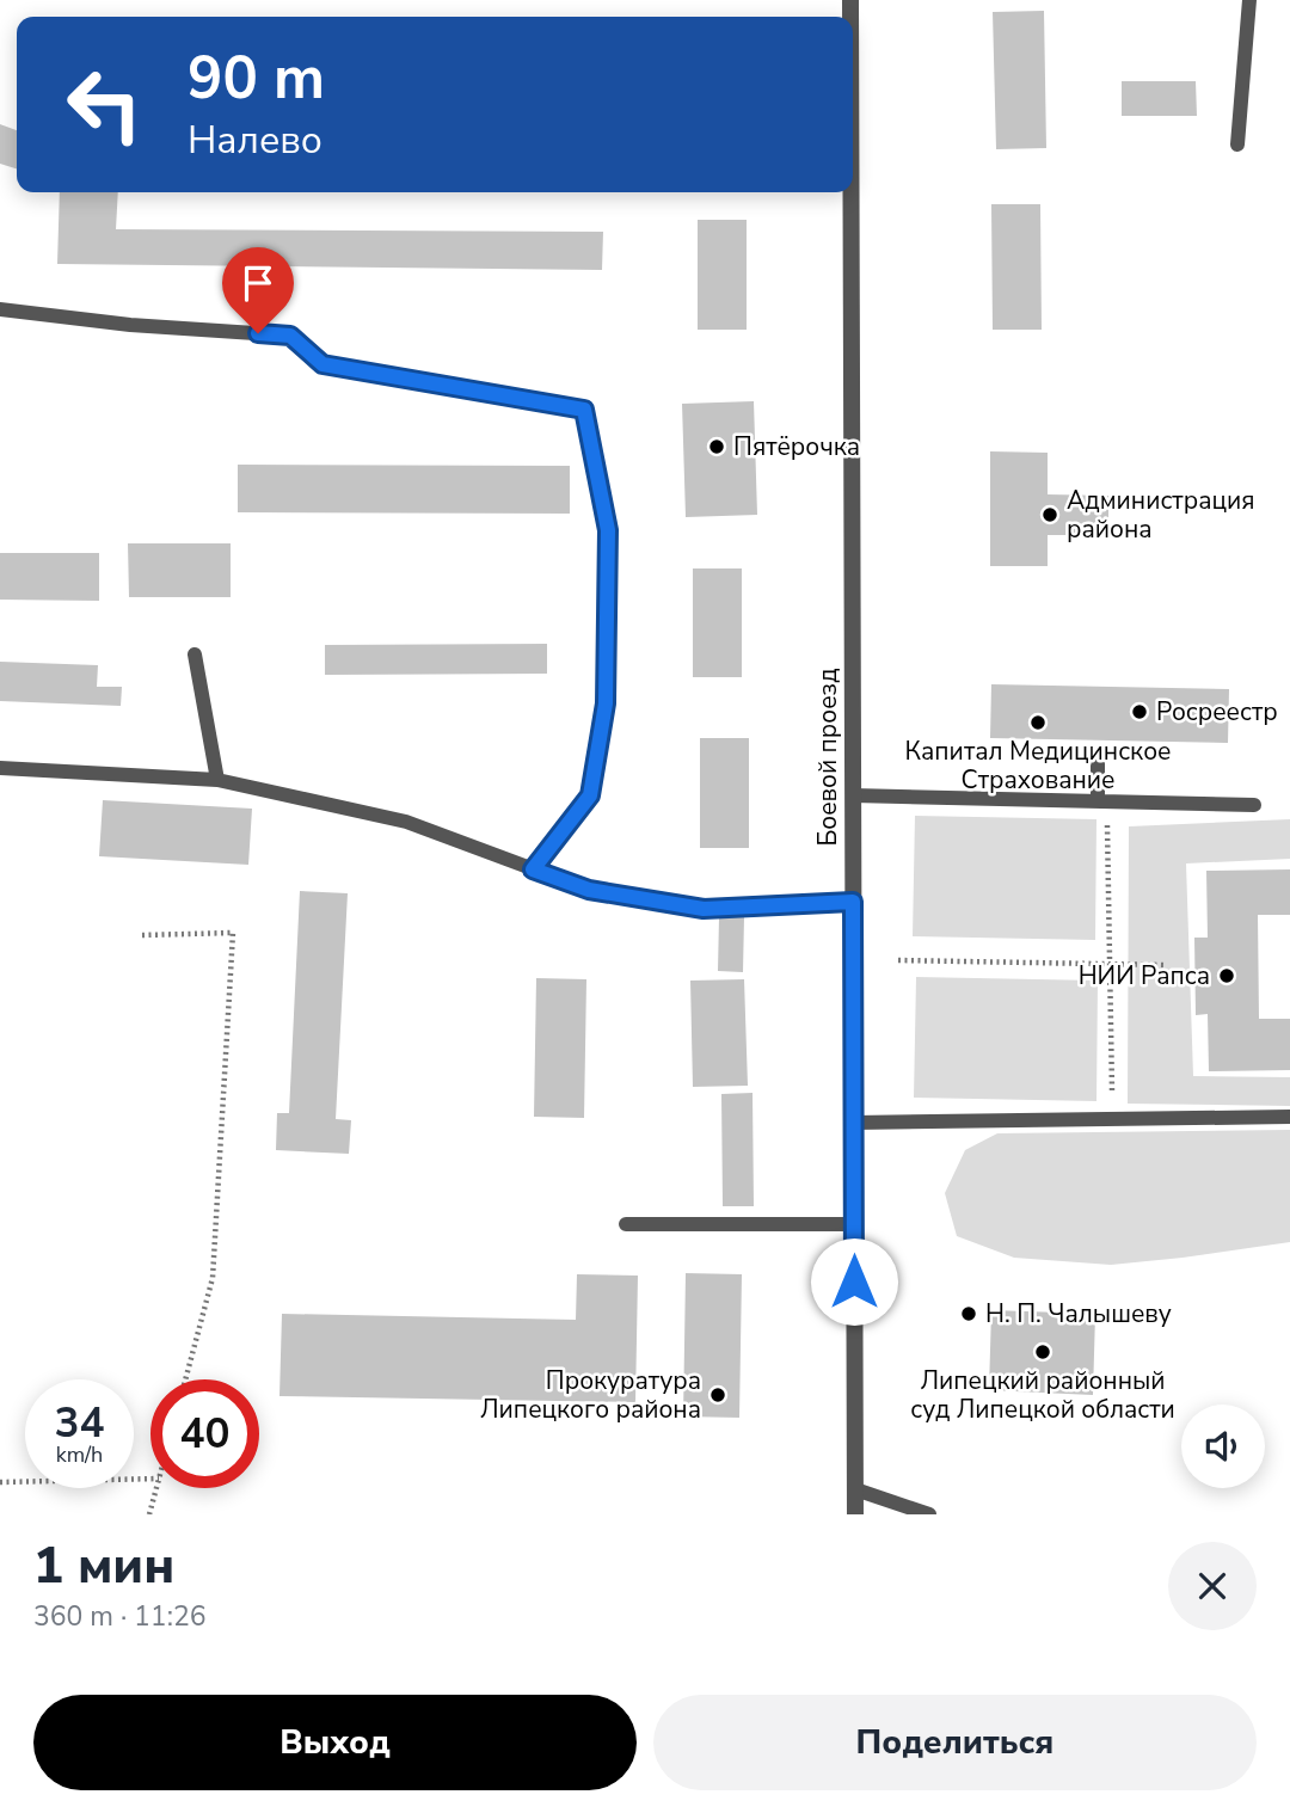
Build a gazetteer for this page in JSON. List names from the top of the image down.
{
  "streets": {
    "street": ["Боевой проезд"]
  },
  "places": [
    "Пятёрочка",
    "Администрация района",
    "Росреестр",
    "Капитал Медицинское Страхование",
    "НИИ Рапса",
    "Н. П. Чалышеву",
    "Липецкий районный суд Липецкой области",
    "Прокуратура Липецкого района"
  ],
  "page": {
    "turn": ["90 m", "Налево"],
    "speed": "34 km/h",
    "limit": "40",
    "heading": ["1 мин", "360 m · 11:26"],
    "buttons": ["Выход", "Поделиться"]
  }
}
